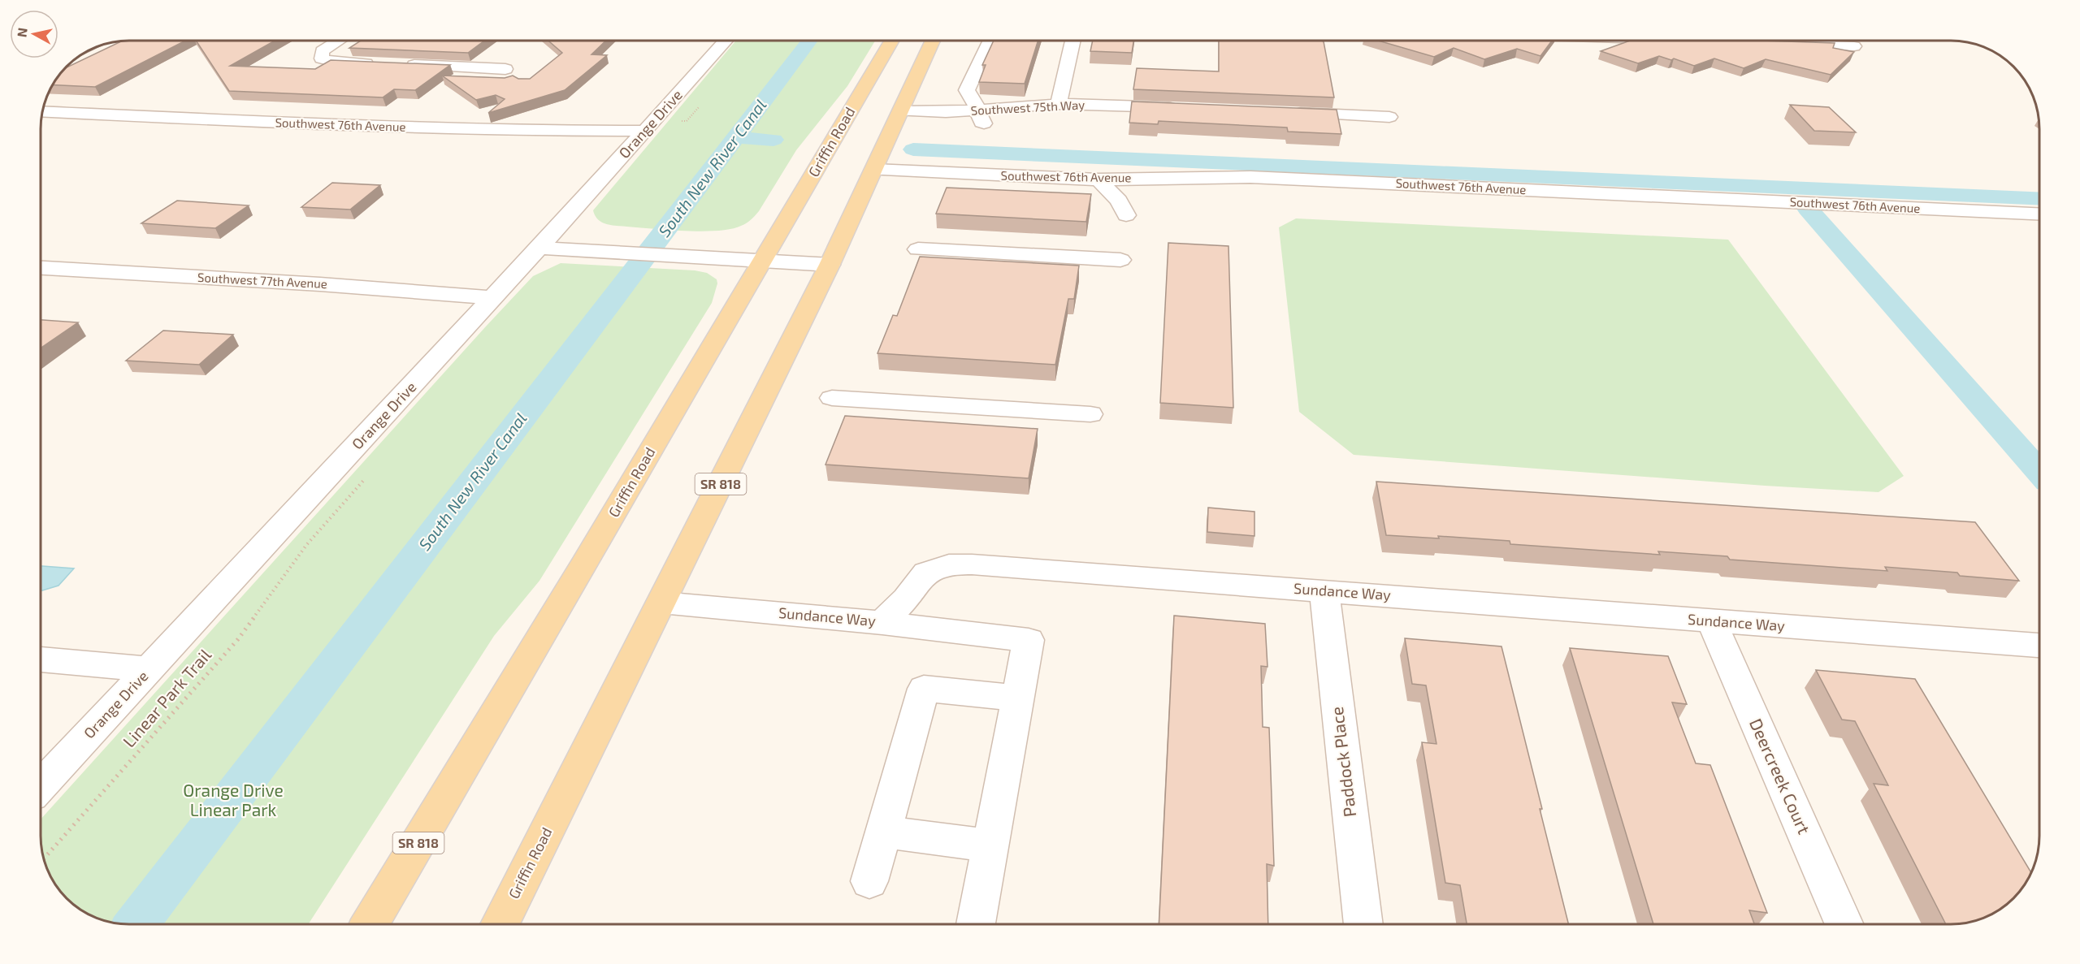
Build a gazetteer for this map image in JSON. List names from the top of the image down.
{
  "streets": {
    "main road": ["Griffin Road", "SR 818"],
    "street": [
      "Southwest 75th Way",
      "Orange Drive",
      "Southwest 76th Avenue",
      "Southwest 77th Avenue",
      "Sundance Way",
      "Paddock Place",
      "Deercreek Court"
    ],
    "path": ["Linear Park Trail"]
  },
  "crossings": [
    ["Southwest 75th Way", "Griffin Road"],
    ["Orange Drive", "Southwest 76th Avenue"],
    ["Orange Drive", "Southwest 77th Avenue"],
    ["Southwest 76th Avenue", "Griffin Road"],
    ["Griffin Road", "Sundance Way"],
    ["Sundance Way", "Paddock Place"],
    ["Sundance Way", "Deercreek Court"]
  ],
  "water": ["South New River Canal"],
  "parks": ["Orange Drive Linear Park"],
  "north": "left"
}
